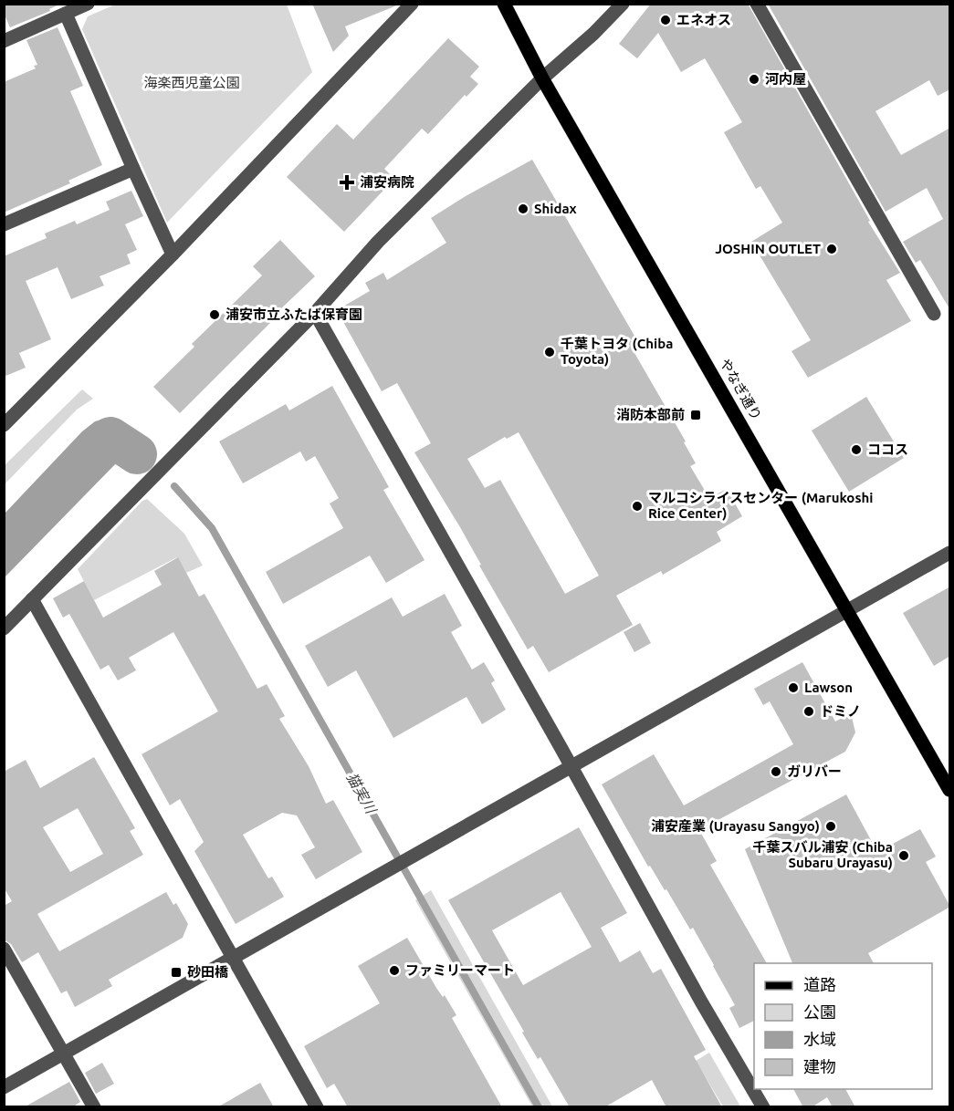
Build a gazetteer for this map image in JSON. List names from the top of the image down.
{
  "streets": {
    "main road": ["やなぎ通り"]
  },
  "water": ["猫実川"],
  "parks": ["海楽西児童公園"],
  "places": {
    "other": [
      "エネオス",
      "河内屋",
      "Shidax",
      "JOSHIN OUTLET",
      "浦安市立ふたば保育園",
      "千葉トヨタ (Chiba Toyota)",
      "ココス",
      "マルコシライスセンター (Marukoshi Rice Center)",
      "Lawson",
      "ドミノ",
      "ガリバー",
      "浦安産業 (Urayasu Sangyo)",
      "千葉スバル浦安 (Chiba Subaru Urayasu)",
      "ファミリーマート"
    ],
    "health": ["浦安病院"],
    "transit": ["消防本部前", "砂田橋"]
  },
  "legend": [
    "道路",
    "公園",
    "水域",
    "建物"
  ]
}
